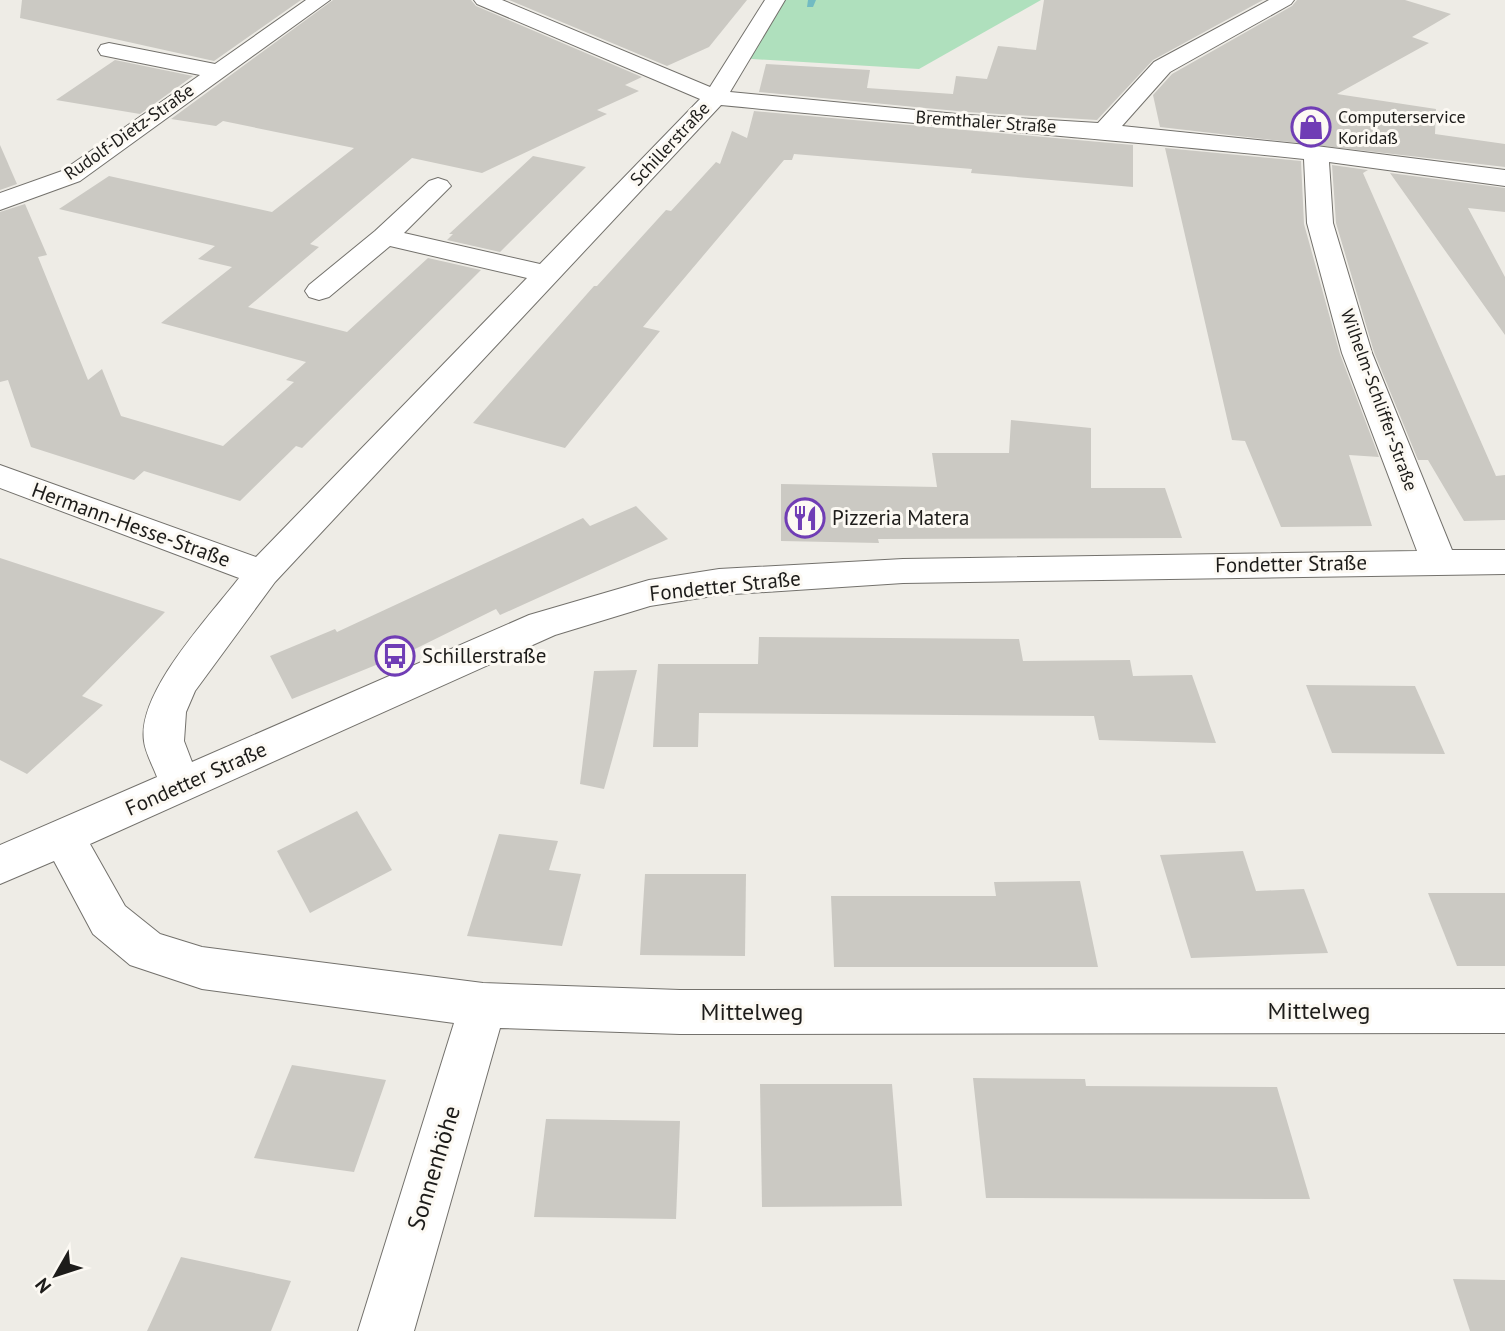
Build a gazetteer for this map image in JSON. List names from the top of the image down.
{
  "streets": {
    "street": [
      "Bremthaler Straße",
      "Rudolf-Dietz-Straße",
      "Schillerstraße",
      "Wilhelm-Schliffer-Straße",
      "Hermann-Hesse-Straße",
      "Fondetter Straße",
      "Mittelweg",
      "Sonnenhöhe"
    ]
  },
  "crossings": [
    ["Bremthaler Straße", "Schillerstraße"],
    ["Bremthaler Straße", "Wilhelm-Schliffer-Straße"],
    ["Schillerstraße", "Hermann-Hesse-Straße"],
    ["Schillerstraße", "Fondetter Straße"],
    ["Wilhelm-Schliffer-Straße", "Fondetter Straße"],
    ["Fondetter Straße", "Mittelweg"],
    ["Mittelweg", "Sonnenhöhe"]
  ],
  "places": {
    "shop": ["Computerservice Koridaß"],
    "restaurant": ["Pizzeria Matera"],
    "bus stop": ["Schillerstraße"]
  },
  "north": "bottom left"
}
